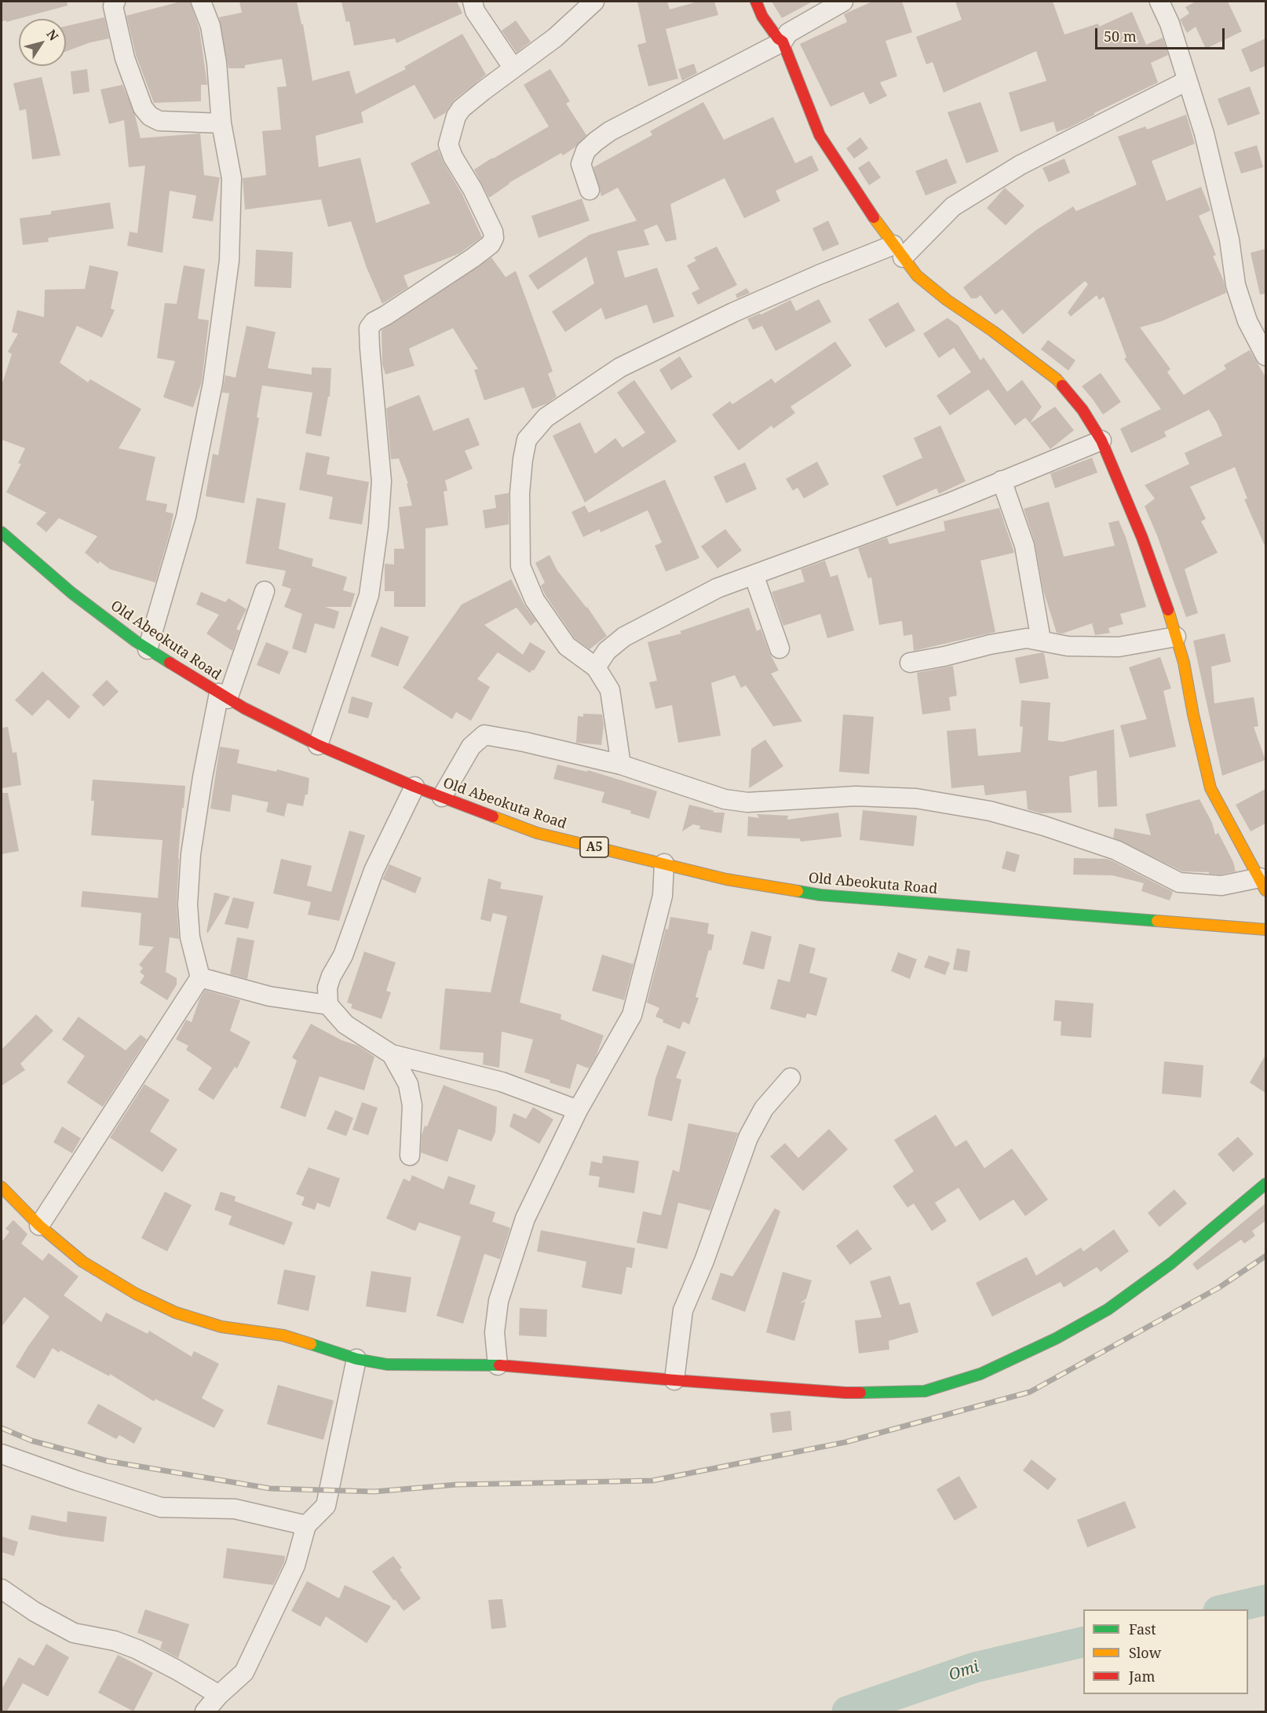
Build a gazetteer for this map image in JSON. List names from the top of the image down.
{
  "streets": {
    "main road": ["Old Abeokuta Road", "A5"]
  },
  "water": ["Omi"],
  "legend": ["Fast", "Slow", "Jam"],
  "scale_bar": "50 m",
  "north": "top right"
}
